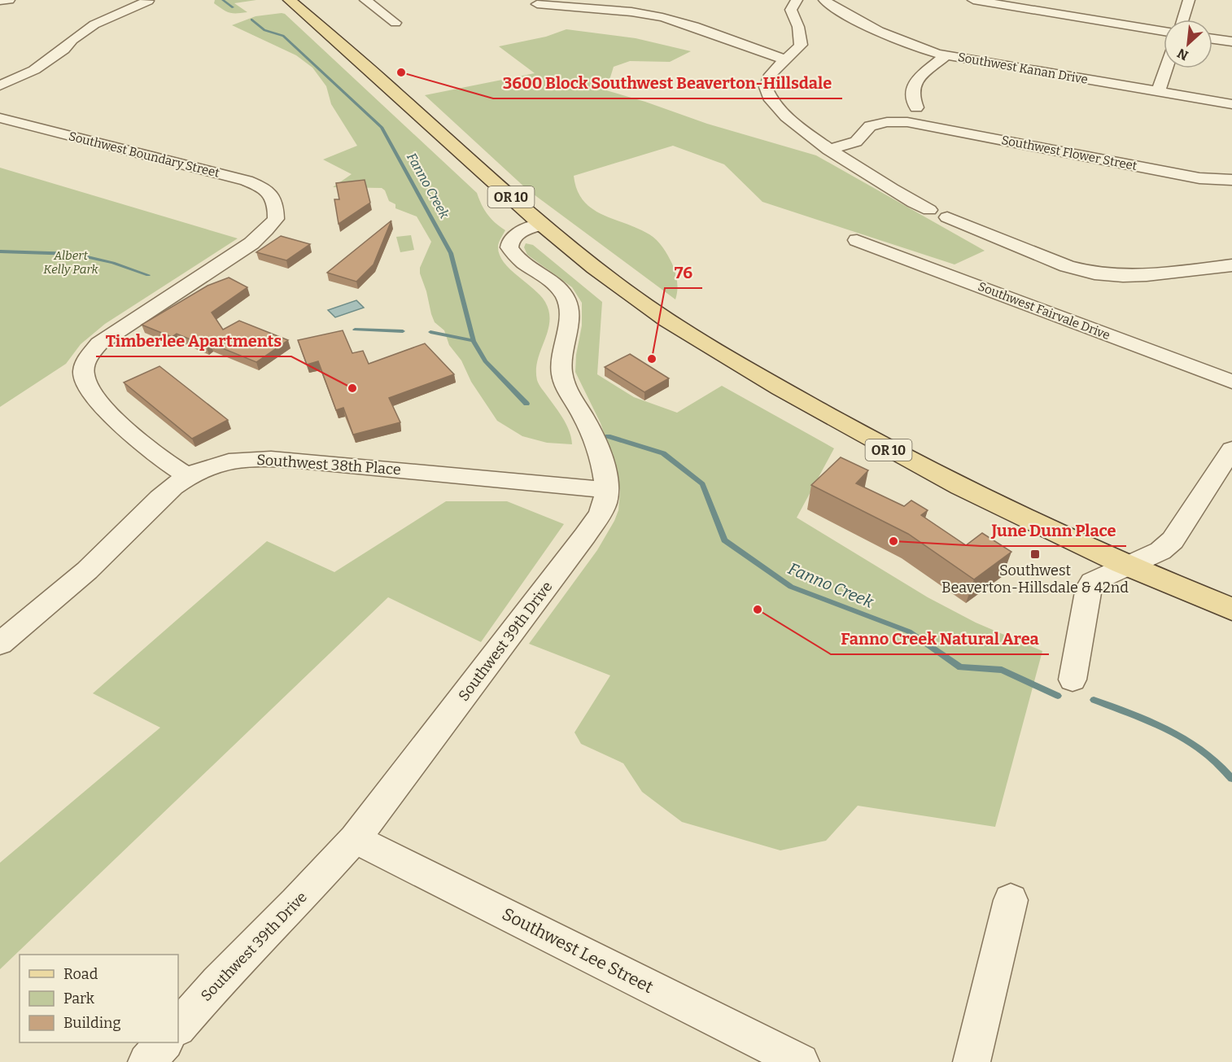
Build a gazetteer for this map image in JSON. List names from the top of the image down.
{
  "streets": {
    "main road": ["OR 10"],
    "street": [
      "Southwest Kanan Drive",
      "Southwest Flower Street",
      "Southwest Boundary Street",
      "Southwest Fairvale Drive",
      "Southwest 38th Place",
      "Southwest 39th Drive",
      "Southwest Lee Street"
    ]
  },
  "crossings": [
    ["Southwest Boundary Street", "Southwest 38th Place"],
    ["OR 10", "Southwest 39th Drive"],
    ["Southwest 38th Place", "Southwest 39th Drive"],
    ["Southwest 39th Drive", "Southwest Lee Street"]
  ],
  "water": ["Fanno Creek"],
  "parks": ["Albert Kelly Park"],
  "places": {
    "other": [
      "3600 Block Southwest Beaverton-Hillsdale",
      "76",
      "Timberlee Apartments",
      "June Dunn Place",
      "Fanno Creek Natural Area"
    ],
    "transit": ["Southwest Beaverton-Hillsdale & 42nd"]
  },
  "legend": ["Road", "Park", "Building"],
  "north": "bottom left"
}
